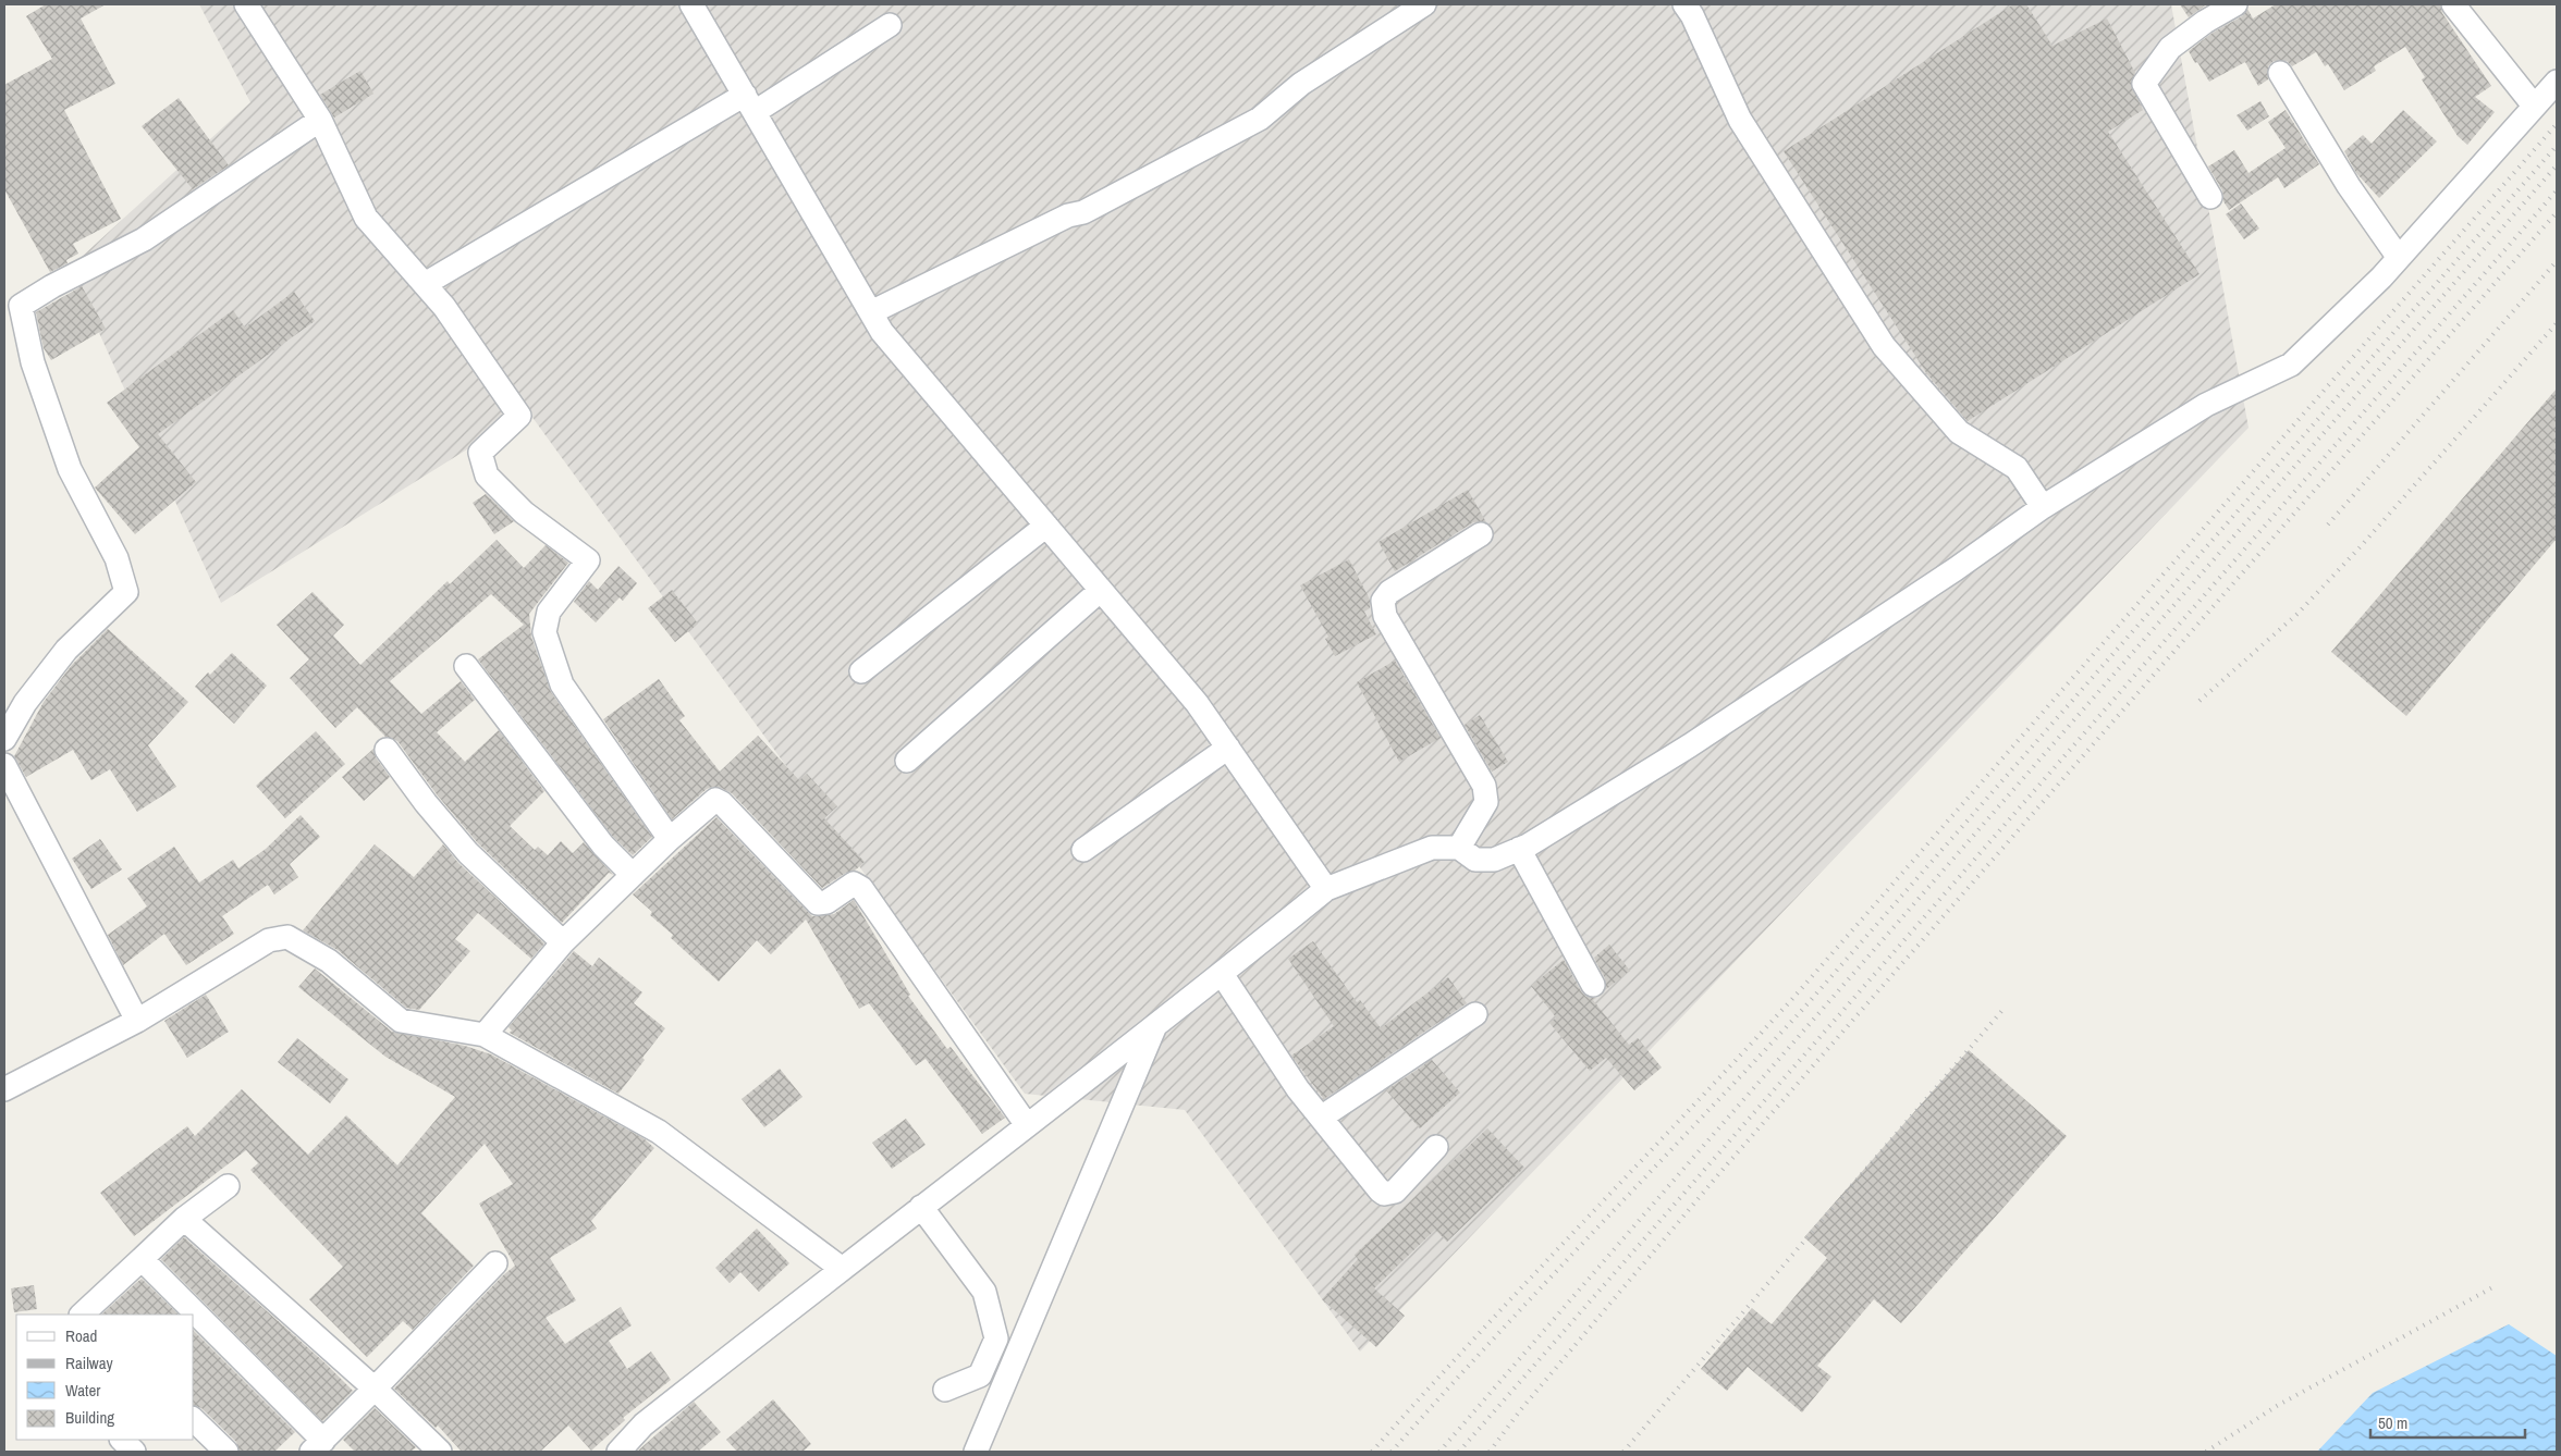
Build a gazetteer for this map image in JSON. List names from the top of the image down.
{
  "legend": [
    "Road",
    "Railway",
    "Water",
    "Building"
  ],
  "scale_bar": "50 m"
}
